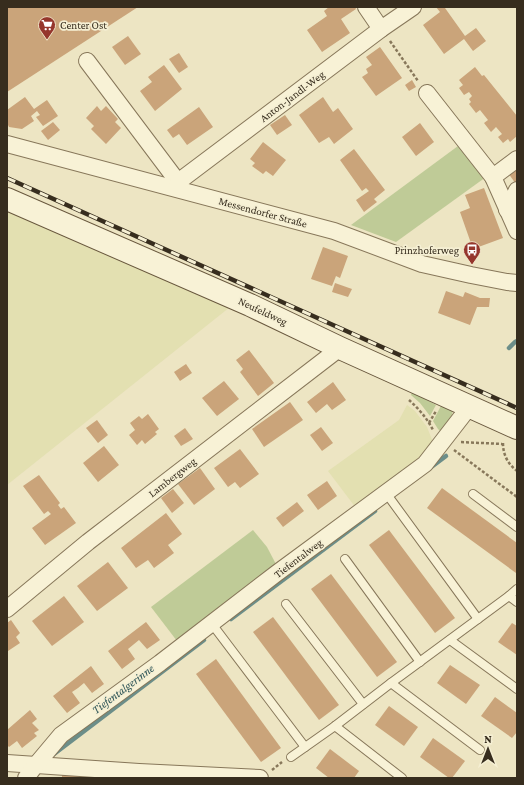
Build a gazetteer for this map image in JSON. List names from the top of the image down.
{
  "streets": {
    "street": [
      "Anton-Jandl-Weg",
      "Messendorfer Straße",
      "Neufeldweg",
      "Lambergweg",
      "Tiefentalweg"
    ]
  },
  "crossings": [
    ["Anton-Jandl-Weg", "Messendorfer Straße"],
    ["Neufeldweg", "Lambergweg"],
    ["Neufeldweg", "Tiefentalweg"]
  ],
  "water": ["Tiefentalgerinne"],
  "places": {
    "supermarket": ["Center Ost"],
    "bus stop": ["Prinzhoferweg"]
  },
  "north": "top"
}
